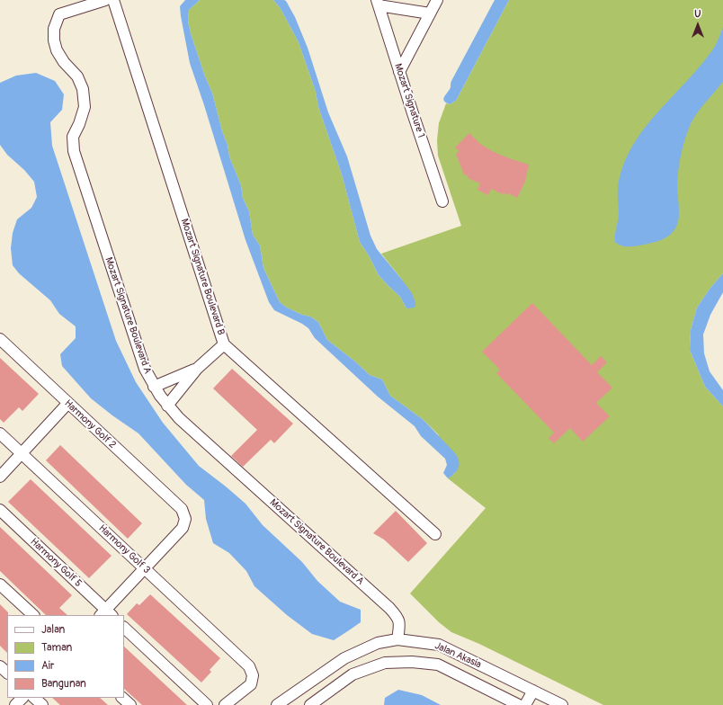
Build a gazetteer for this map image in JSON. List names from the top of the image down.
{
  "streets": {
    "street": [
      "Mozart Signature 1",
      "Mozart Signature Boulevard B",
      "Mozart Signature Boulevard A",
      "Harmony Golf 2",
      "Harmony Golf 3",
      "Harmony Golf 5",
      "Jalan Akasia"
    ]
  },
  "crossings": [
    ["Mozart Signature Boulevard A", "Jalan Akasia"],
    ["Harmony Golf 2", "Harmony Golf 3"]
  ],
  "legend": [
    "Jalan",
    "Taman",
    "Air",
    "Bangunan"
  ],
  "north": "top"
}
